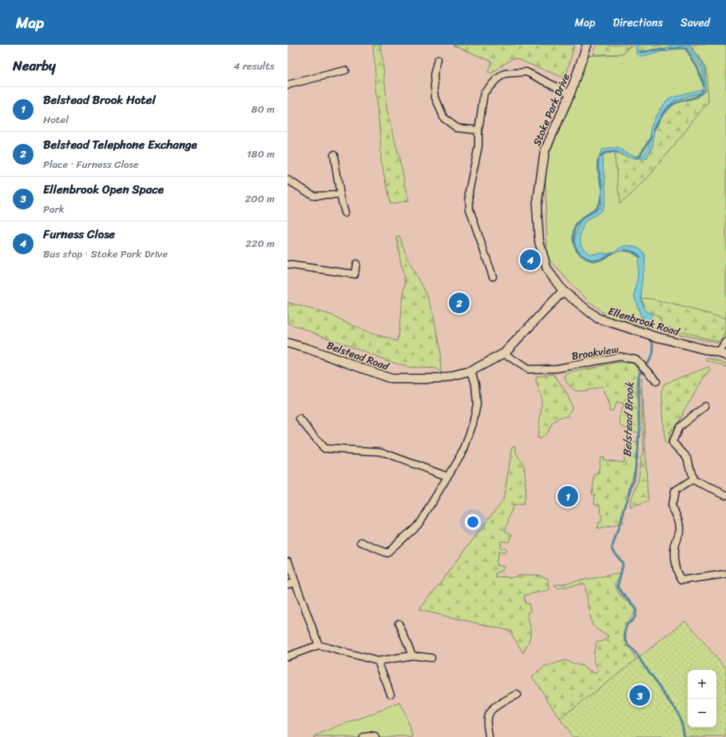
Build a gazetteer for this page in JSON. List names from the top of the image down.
{
  "streets": {
    "street": [
      "Stoke Park Drive",
      "Ellenbrook Road",
      "Brookview",
      "Belstead Road"
    ]
  },
  "crossings": [
    ["Stoke Park Drive", "Ellenbrook Road"],
    ["Stoke Park Drive", "Belstead Road"],
    ["Ellenbrook Road", "Belstead Road"],
    ["Brookview", "Belstead Road"]
  ],
  "water": ["Belstead Brook"],
  "page": {
    "header": "Map",
    "nav": ["Map", "Directions", "Saved"],
    "heading": ["Nearby", "4 results"],
    "list": [
      {
        "mark": "1",
        "name": "Belstead Brook Hotel",
        "note": "Hotel",
        "value": "80 m"
      },
      {
        "mark": "2",
        "name": "Belstead Telephone Exchange",
        "note": "Place · Furness Close",
        "value": "180 m"
      },
      {
        "mark": "3",
        "name": "Ellenbrook Open Space",
        "note": "Park",
        "value": "200 m"
      },
      {
        "mark": "4",
        "name": "Furness Close",
        "note": "Bus stop · Stoke Park Drive",
        "value": "220 m"
      }
    ],
    "pins": [
      "4",
      "2",
      "1",
      "3"
    ],
    "map_buttons": ["+", "−"]
  }
}
